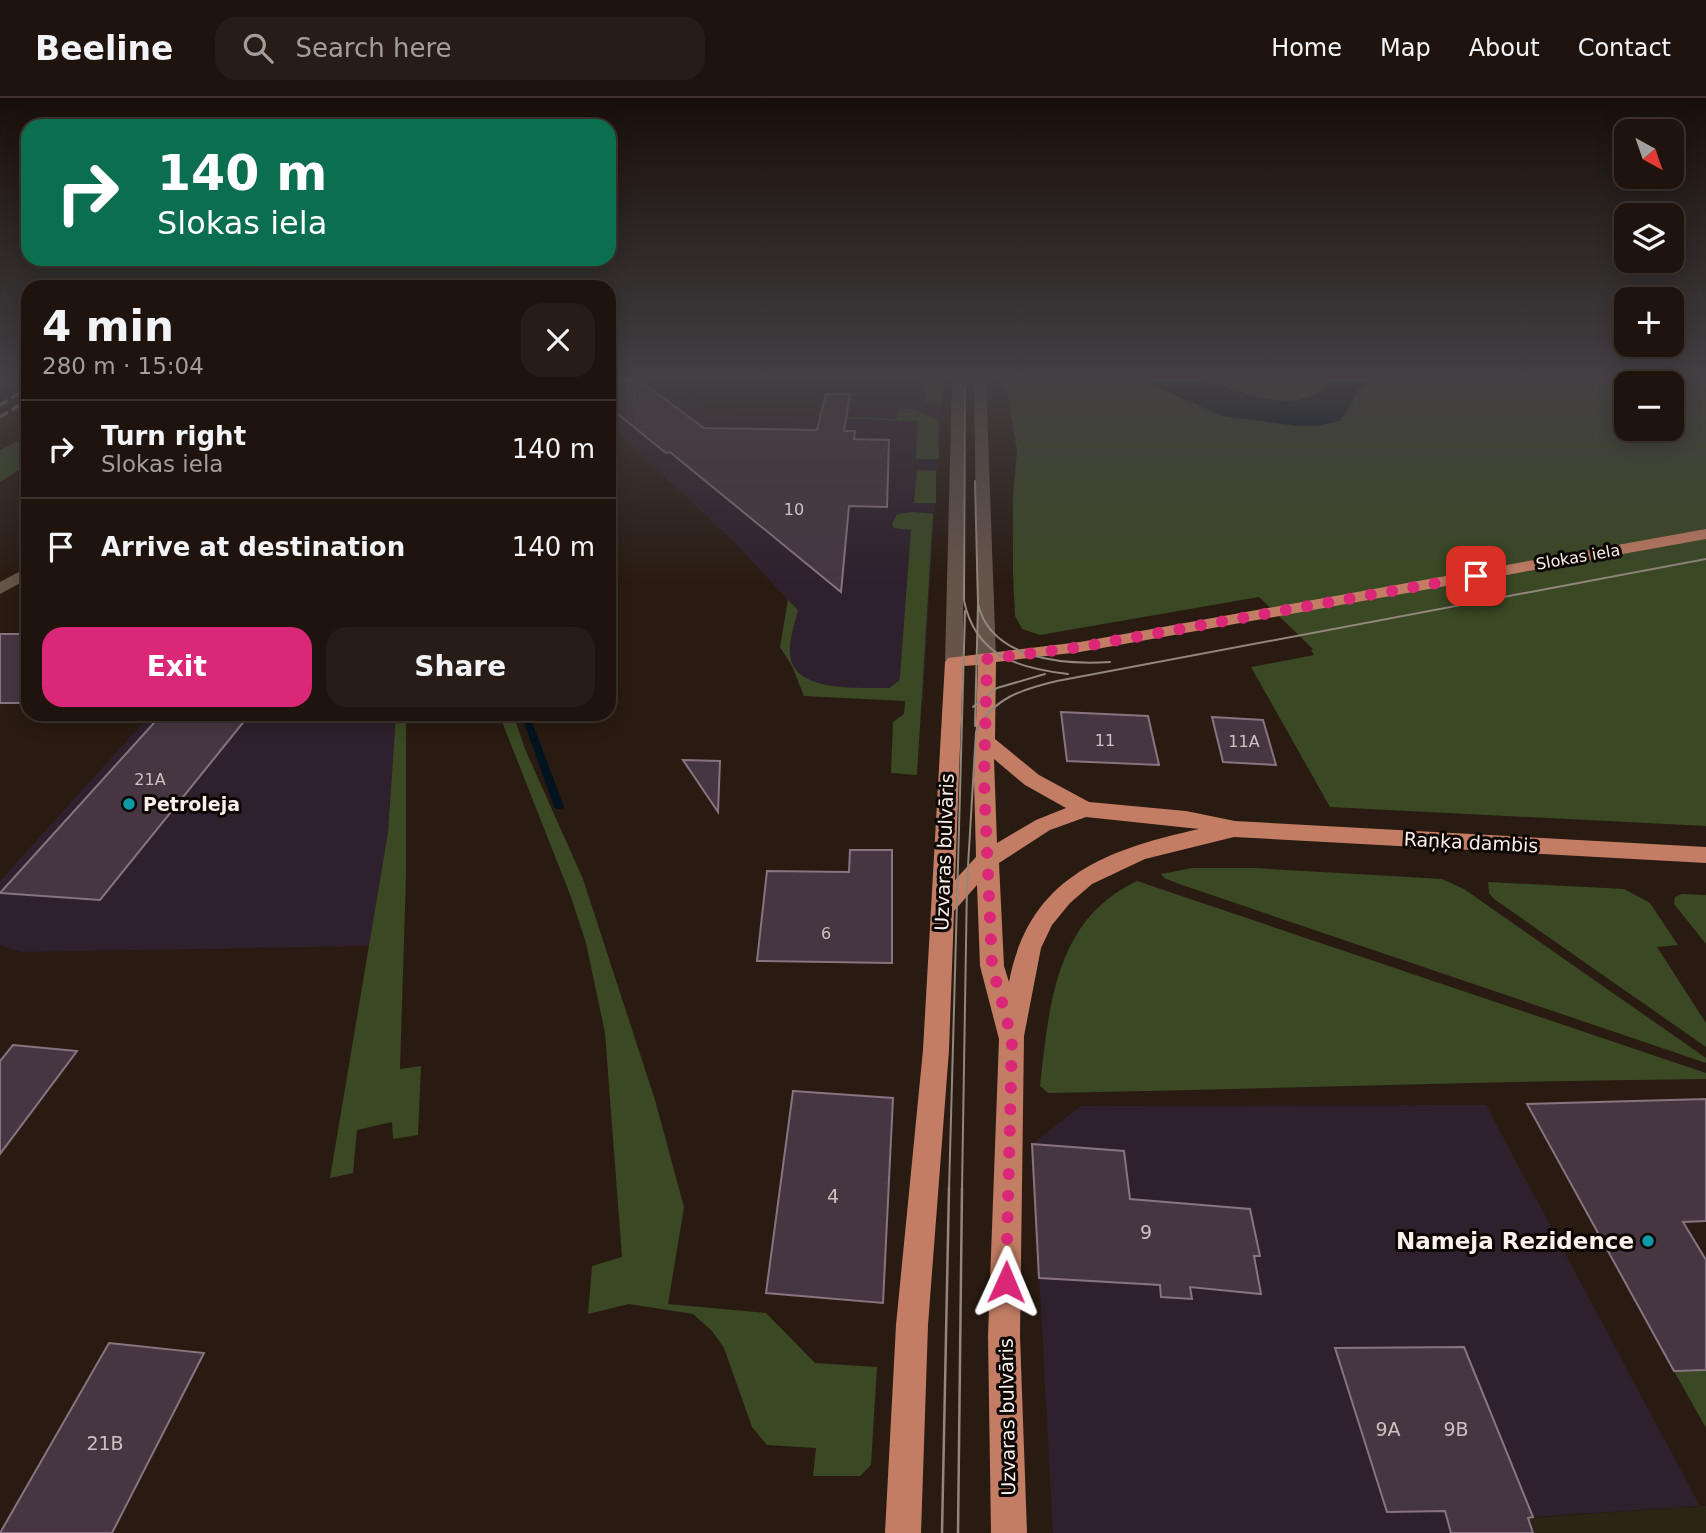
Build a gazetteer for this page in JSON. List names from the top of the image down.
{
  "streets": {
    "main road": ["Slokas iela", "Raņķa dambis", "Uzvaras bulvāris"]
  },
  "crossings": [
    ["Slokas iela", "Uzvaras bulvāris"],
    ["Raņķa dambis", "Uzvaras bulvāris"]
  ],
  "places": ["Petroleja", "Nameja Rezidence"],
  "house_numbers": [
    "10",
    "11",
    "11A",
    "21A",
    "6",
    "4",
    "9",
    "9A",
    "9B",
    "21B"
  ],
  "north": "bottom right",
  "page": {
    "header": "Beeline",
    "search": "Search here",
    "nav": [
      "Home",
      "Map",
      "About",
      "Contact"
    ],
    "map_buttons": ["+", "−"],
    "turn": ["140 m", "Slokas iela"],
    "heading": ["4 min", "280 m · 15:04"],
    "list": [
      {
        "name": "Turn right",
        "note": "Slokas iela",
        "value": "140 m"
      },
      {
        "name": "Arrive at destination",
        "value": "140 m"
      }
    ],
    "buttons": ["Exit", "Share"]
  }
}
